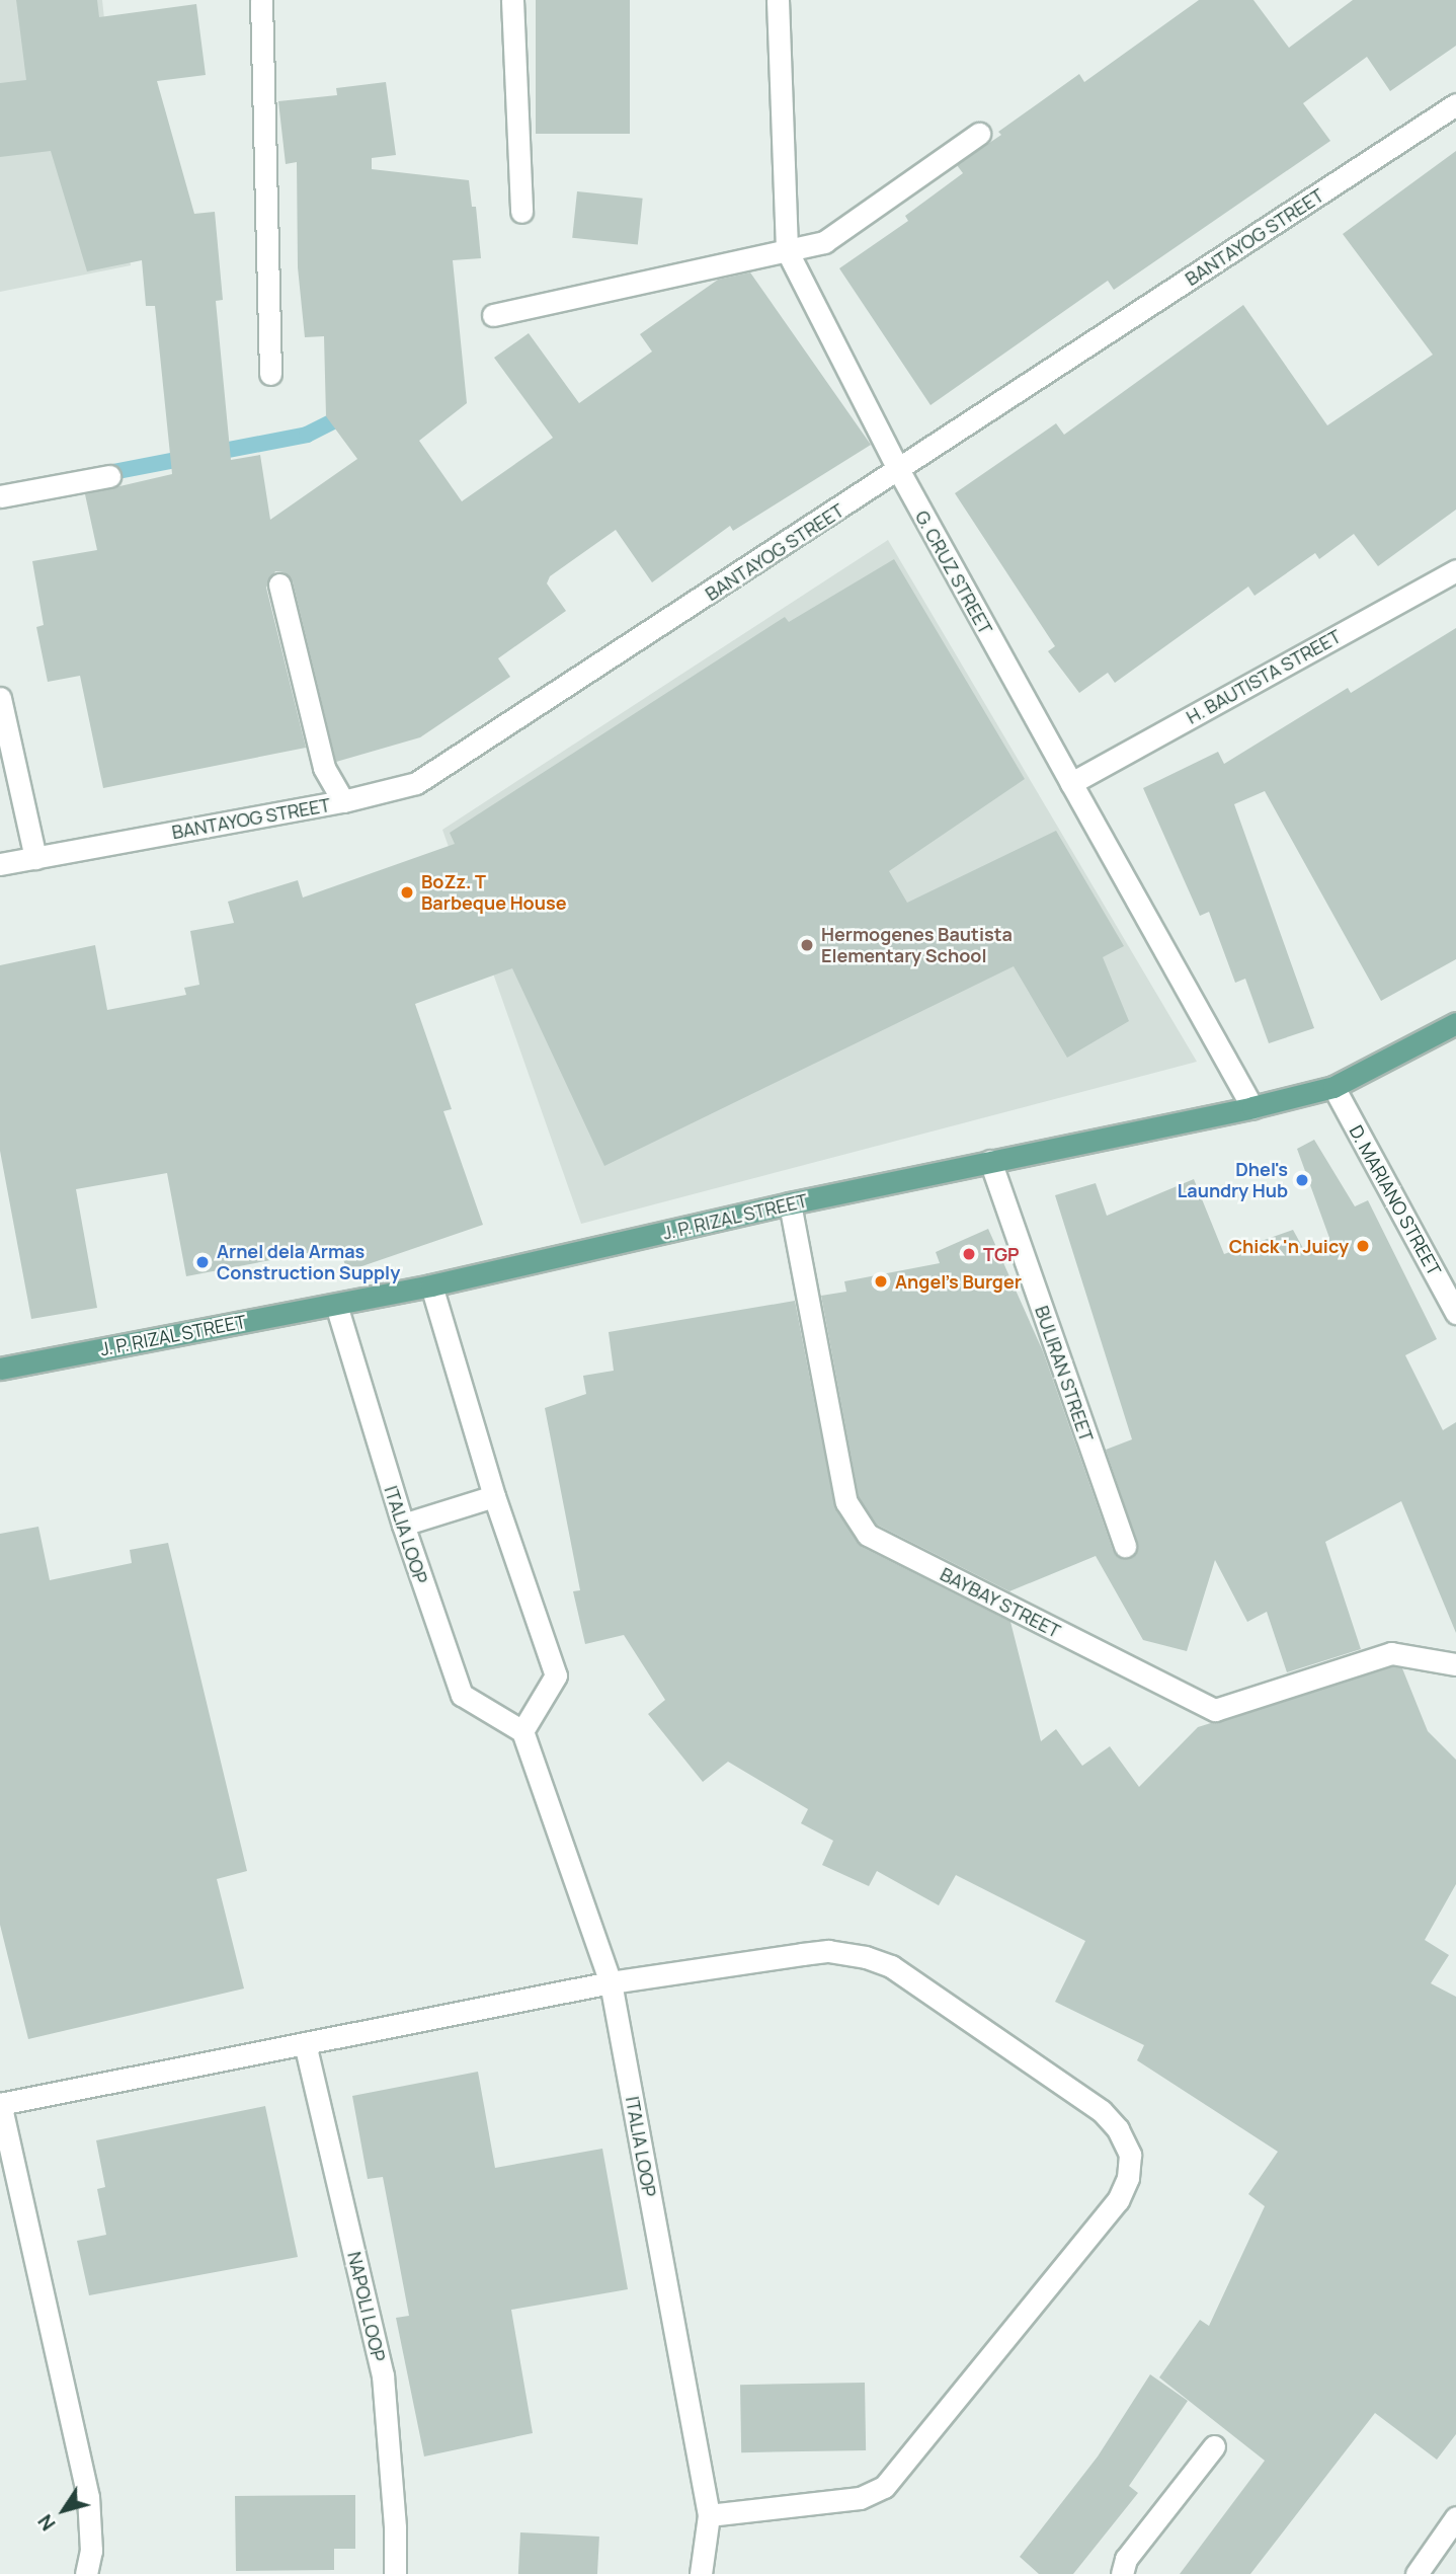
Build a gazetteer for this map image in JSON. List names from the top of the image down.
{
  "streets": {
    "main road": ["J. P. RIZAL STREET"],
    "street": [
      "BANTAYOG STREET",
      "G. CRUZ STREET",
      "H. BAUTISTA STREET",
      "D. MARIANO STREET",
      "BULIRAN STREET",
      "ITALIA LOOP",
      "BAYBAY STREET",
      "NAPOLI LOOP"
    ]
  },
  "crossings": [
    ["BANTAYOG STREET", "G. CRUZ STREET"],
    ["G. CRUZ STREET", "H. BAUTISTA STREET"],
    ["G. CRUZ STREET", "J. P. RIZAL STREET"],
    ["D. MARIANO STREET", "J. P. RIZAL STREET"],
    ["J. P. RIZAL STREET", "BULIRAN STREET"],
    ["J. P. RIZAL STREET", "ITALIA LOOP"],
    ["J. P. RIZAL STREET", "BAYBAY STREET"]
  ],
  "places": [
    "BoZz. T Barbeque House",
    "Hermogenes Bautista Elementary School",
    "Dhel's Laundry Hub",
    "Chick 'n Juicy",
    "TGP",
    "Arnel dela Armas Construction Supply",
    "Angel's Burger"
  ],
  "north": "bottom left"
}
